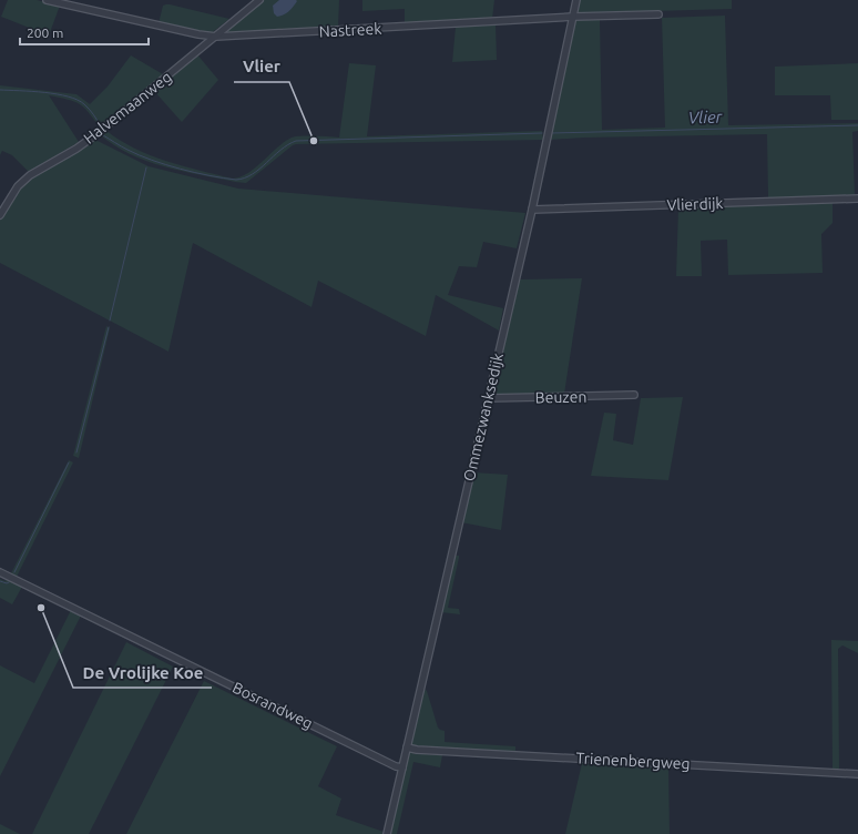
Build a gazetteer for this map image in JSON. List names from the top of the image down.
{
  "streets": {
    "street": [
      "Nastreek",
      "Halvemaanweg",
      "Vlierdijk",
      "Beuzen",
      "Ommezwanksedijk",
      "Bosrandweg",
      "Trienenbergweg"
    ]
  },
  "crossings": [
    ["Nastreek", "Halvemaanweg"],
    ["Nastreek", "Ommezwanksedijk"],
    ["Vlierdijk", "Ommezwanksedijk"],
    ["Beuzen", "Ommezwanksedijk"],
    ["Ommezwanksedijk", "Bosrandweg"],
    ["Ommezwanksedijk", "Trienenbergweg"]
  ],
  "water": ["Vlier"],
  "places": ["Vlier", "De Vrolijke Koe"],
  "scale_bar": "200 m"
}
